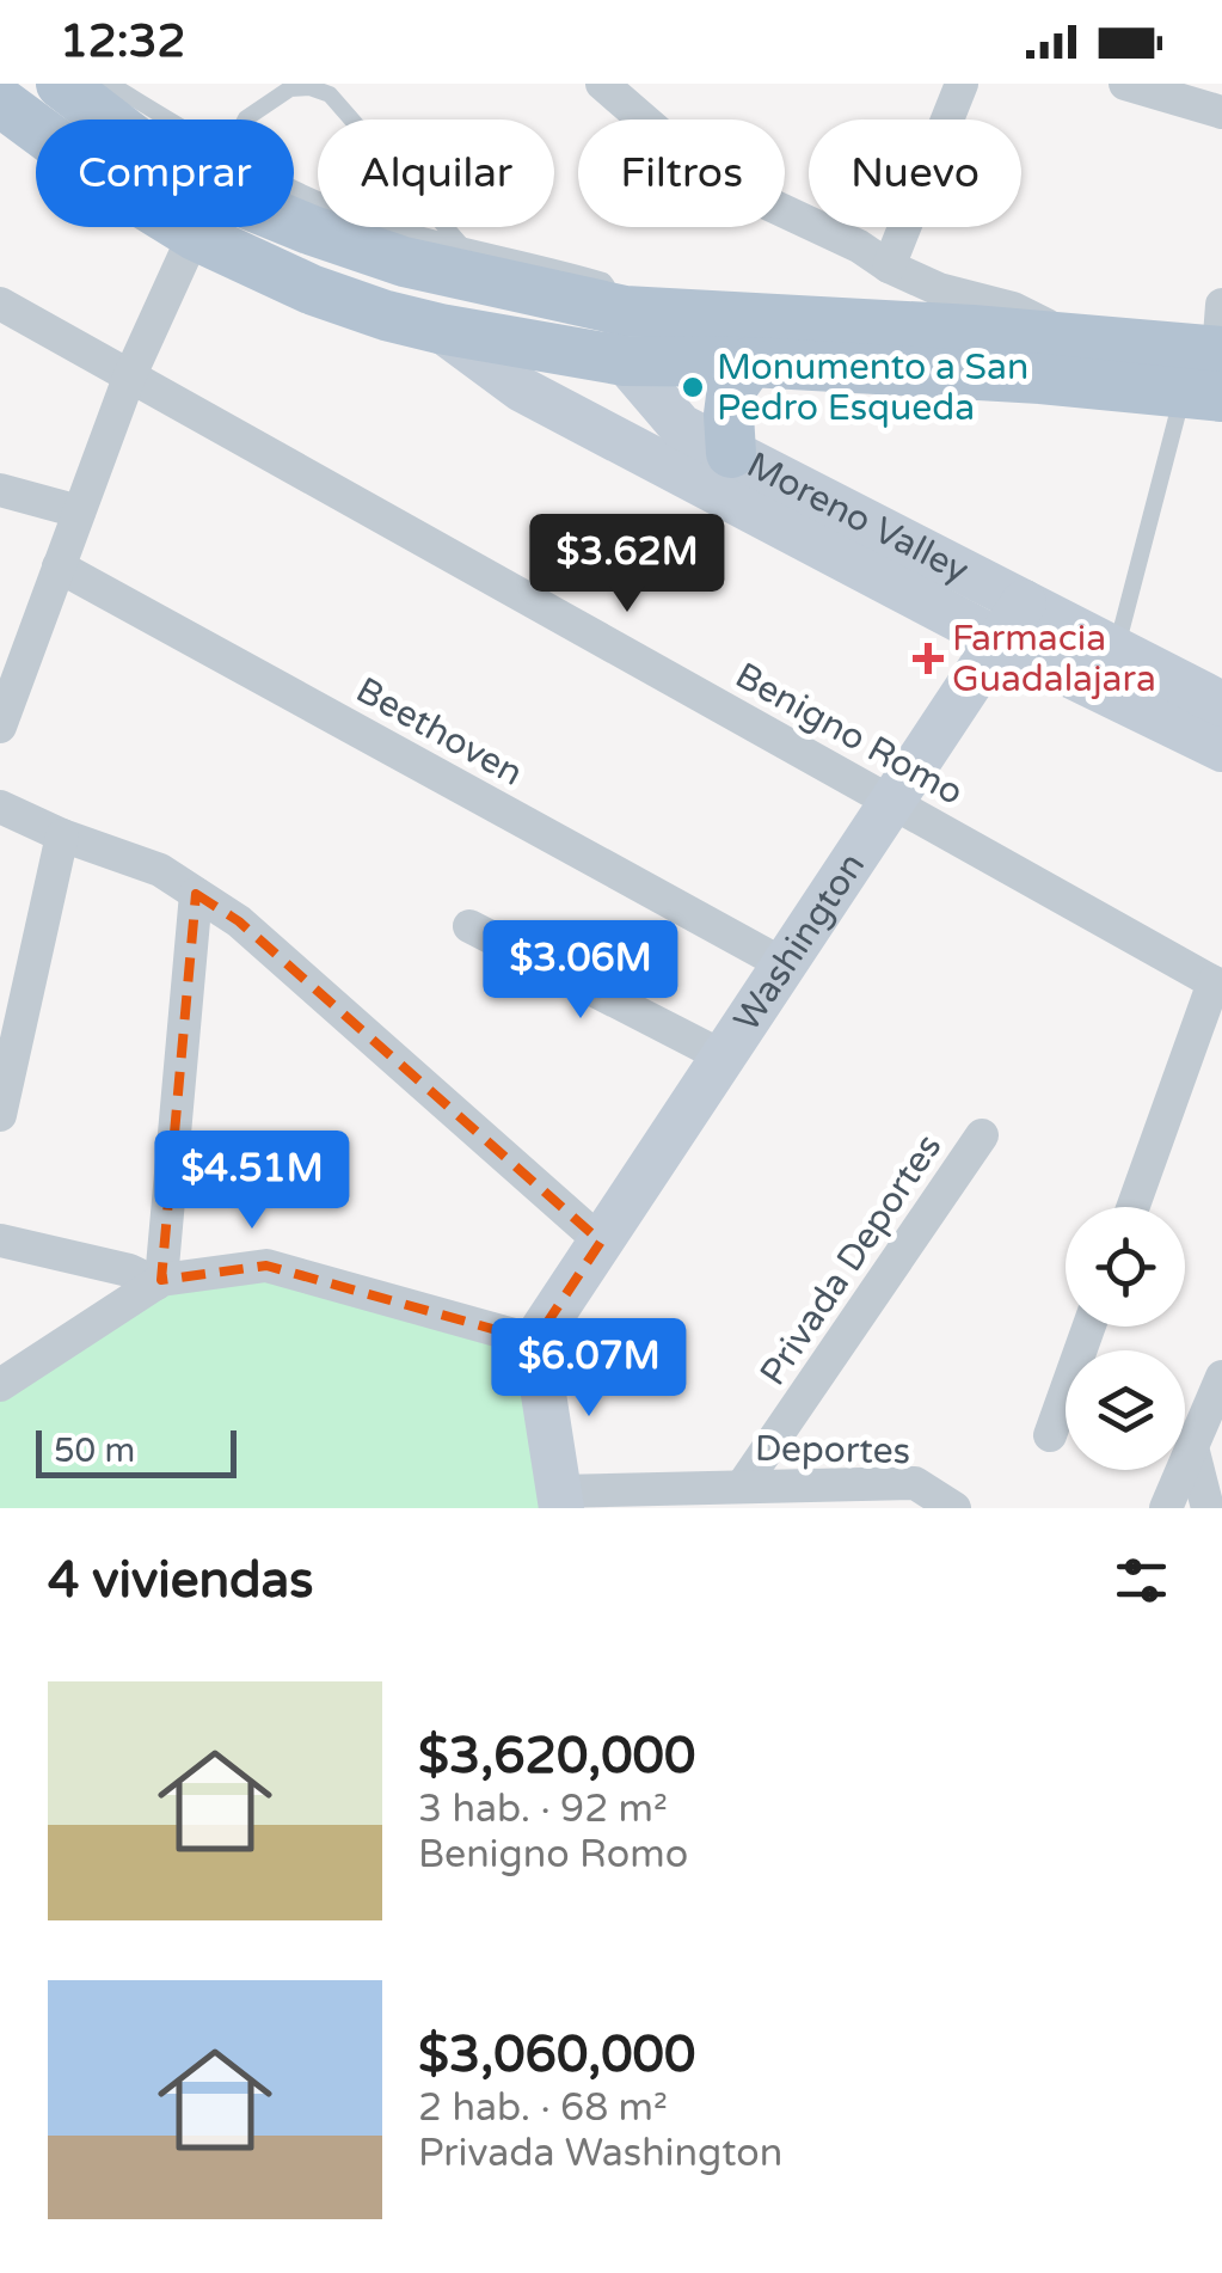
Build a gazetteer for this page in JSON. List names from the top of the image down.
{
  "streets": {
    "street": [
      "Moreno Valley",
      "Beethoven",
      "Benigno Romo",
      "Washington",
      "Privada Deportes",
      "Deportes"
    ]
  },
  "crossings": [
    ["Moreno Valley", "Washington"],
    ["Beethoven", "Washington"],
    ["Benigno Romo", "Washington"],
    ["Privada Deportes", "Deportes"]
  ],
  "places": {
    "other": ["Monumento a San Pedro Esqueda"],
    "health": ["Farmacia Guadalajara"]
  },
  "scale_bar": "50 m",
  "page": {
    "status": "12:32",
    "chip": [
      "Comprar",
      "Alquilar",
      "Filtros",
      "Nuevo"
    ],
    "price": [
      "$3.62M",
      "$3.06M",
      "$4.51M",
      "$6.07M"
    ],
    "scale": "50 m",
    "heading": "4 viviendas",
    "list": [
      {
        "name": "$3,620,000",
        "note": "3 hab. · 92 m² · Benigno Romo"
      },
      {
        "name": "$3,060,000",
        "note": "2 hab. · 68 m² · Privada Washington"
      }
    ]
  }
}
